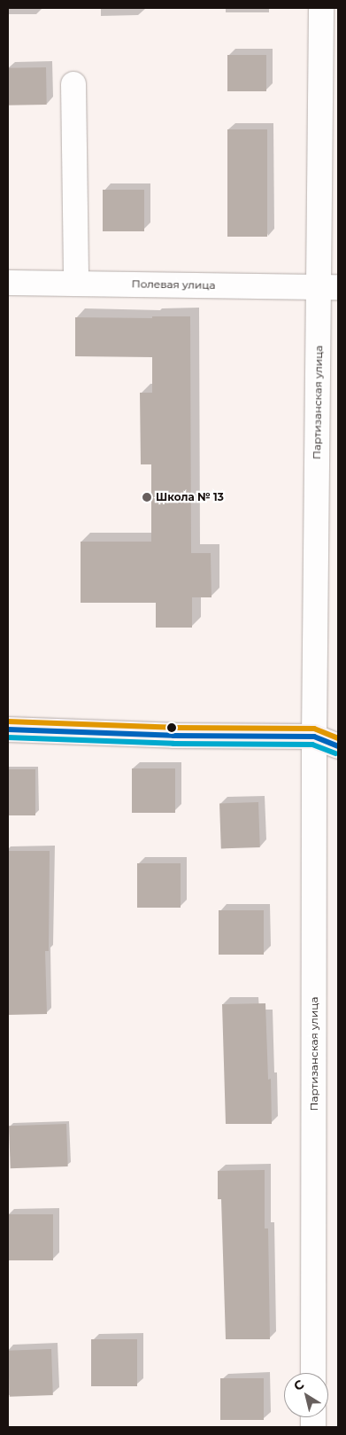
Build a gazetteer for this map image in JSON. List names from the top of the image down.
{
  "streets": {
    "street": ["Полевая улица", "Партизанская улица"]
  },
  "crossings": [
    ["Полевая улица", "Партизанская улица"]
  ],
  "places": ["Школа № 13"],
  "north": "top left"
}
